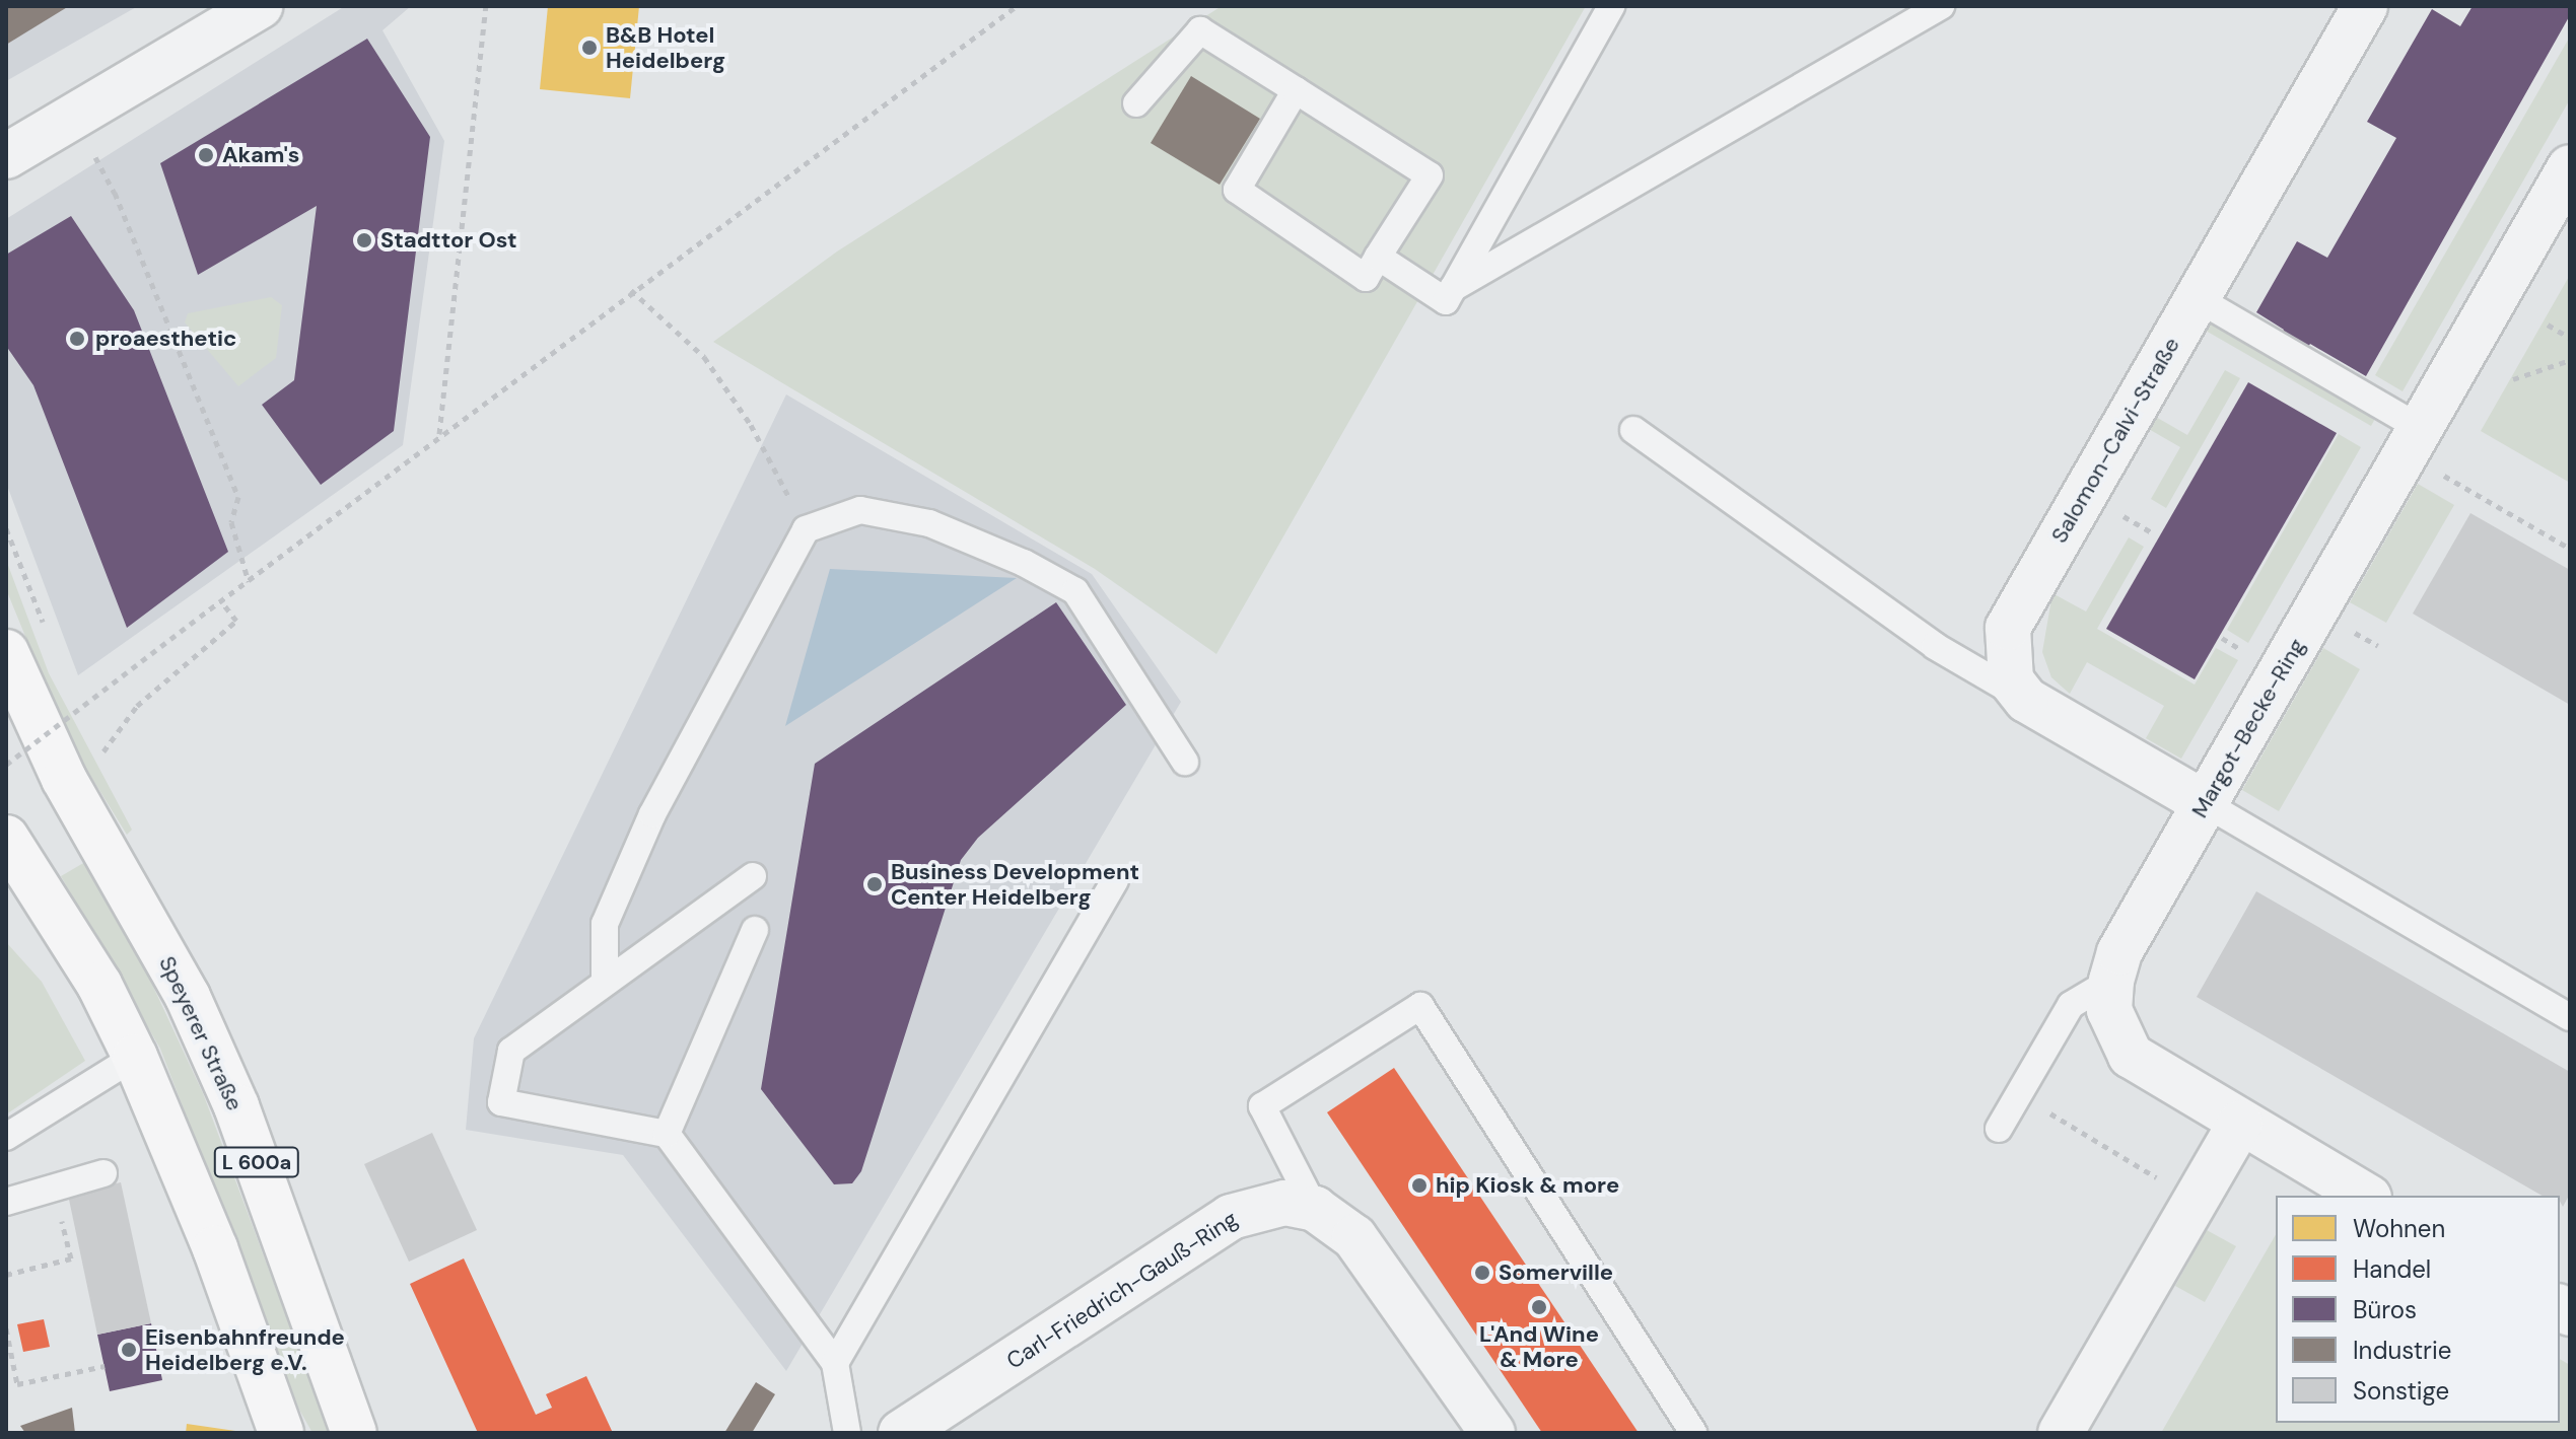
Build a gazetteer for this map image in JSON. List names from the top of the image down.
{
  "streets": {
    "main road": ["Speyerer Straße", "L 600a"],
    "street": ["Salomon-Calvi-Straße", "Margot-Becke-Ring", "Carl-Friedrich-Gauß-Ring"]
  },
  "places": [
    "B&B Hotel Heidelberg",
    "Akam's",
    "Stadttor Ost",
    "proaesthetic",
    "Business Development Center Heidelberg",
    "hip Kiosk & more",
    "Somerville",
    "L'And Wine & More",
    "Eisenbahnfreunde Heidelberg e.V."
  ],
  "legend": [
    "Wohnen",
    "Handel",
    "Büros",
    "Industrie",
    "Sonstige"
  ]
}
